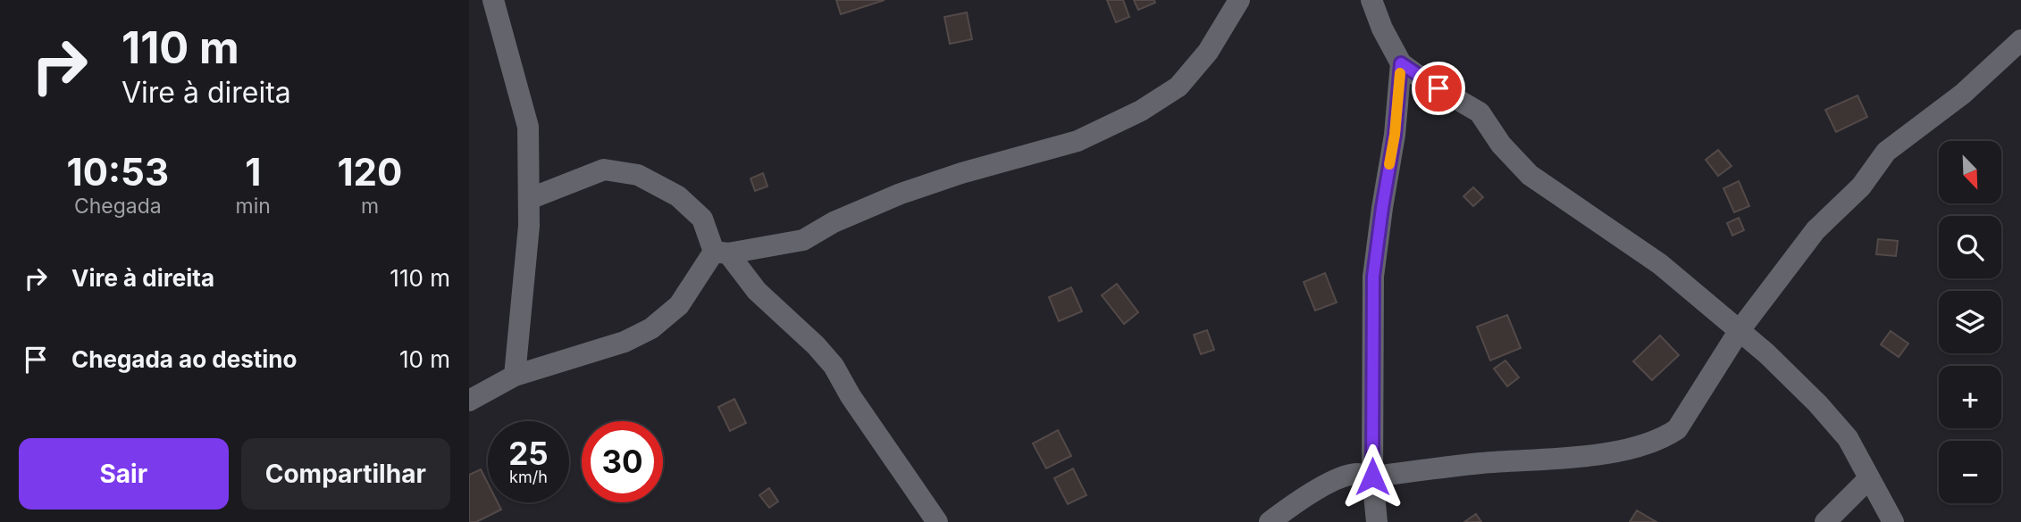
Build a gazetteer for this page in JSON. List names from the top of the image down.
{
  "north": "bottom right",
  "page": {
    "turn": ["110 m", "Vire à direita"],
    "eta": [
      "10:53",
      "Chegada",
      "1",
      "min",
      "120",
      "m"
    ],
    "map_buttons": ["+", "−"],
    "list": [
      {
        "name": "Vire à direita",
        "value": "110 m"
      },
      {
        "name": "Chegada ao destino",
        "value": "10 m"
      }
    ],
    "speed": "25 km/h",
    "limit": "30",
    "buttons": ["Sair", "Compartilhar"]
  }
}
